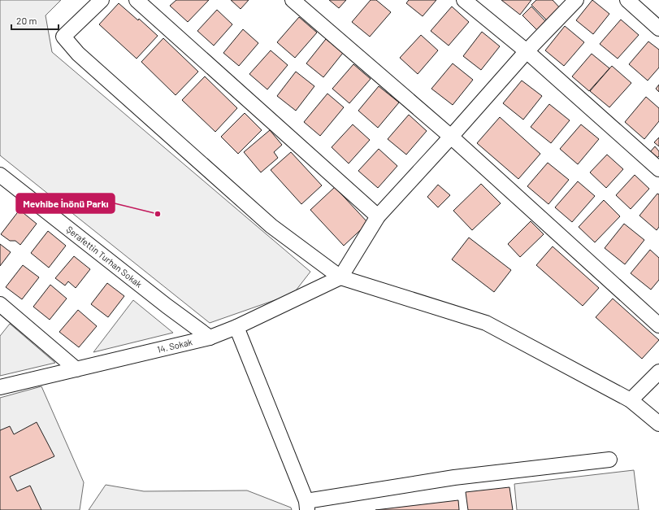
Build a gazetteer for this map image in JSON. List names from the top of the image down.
{
  "streets": {
    "street": ["Şerafettin Turhan Sokak", "14. Sokak"]
  },
  "crossings": [
    ["Şerafettin Turhan Sokak", "14. Sokak"]
  ],
  "places": ["Mevhibe İnönü Parkı"],
  "scale_bar": "20 m"
}
